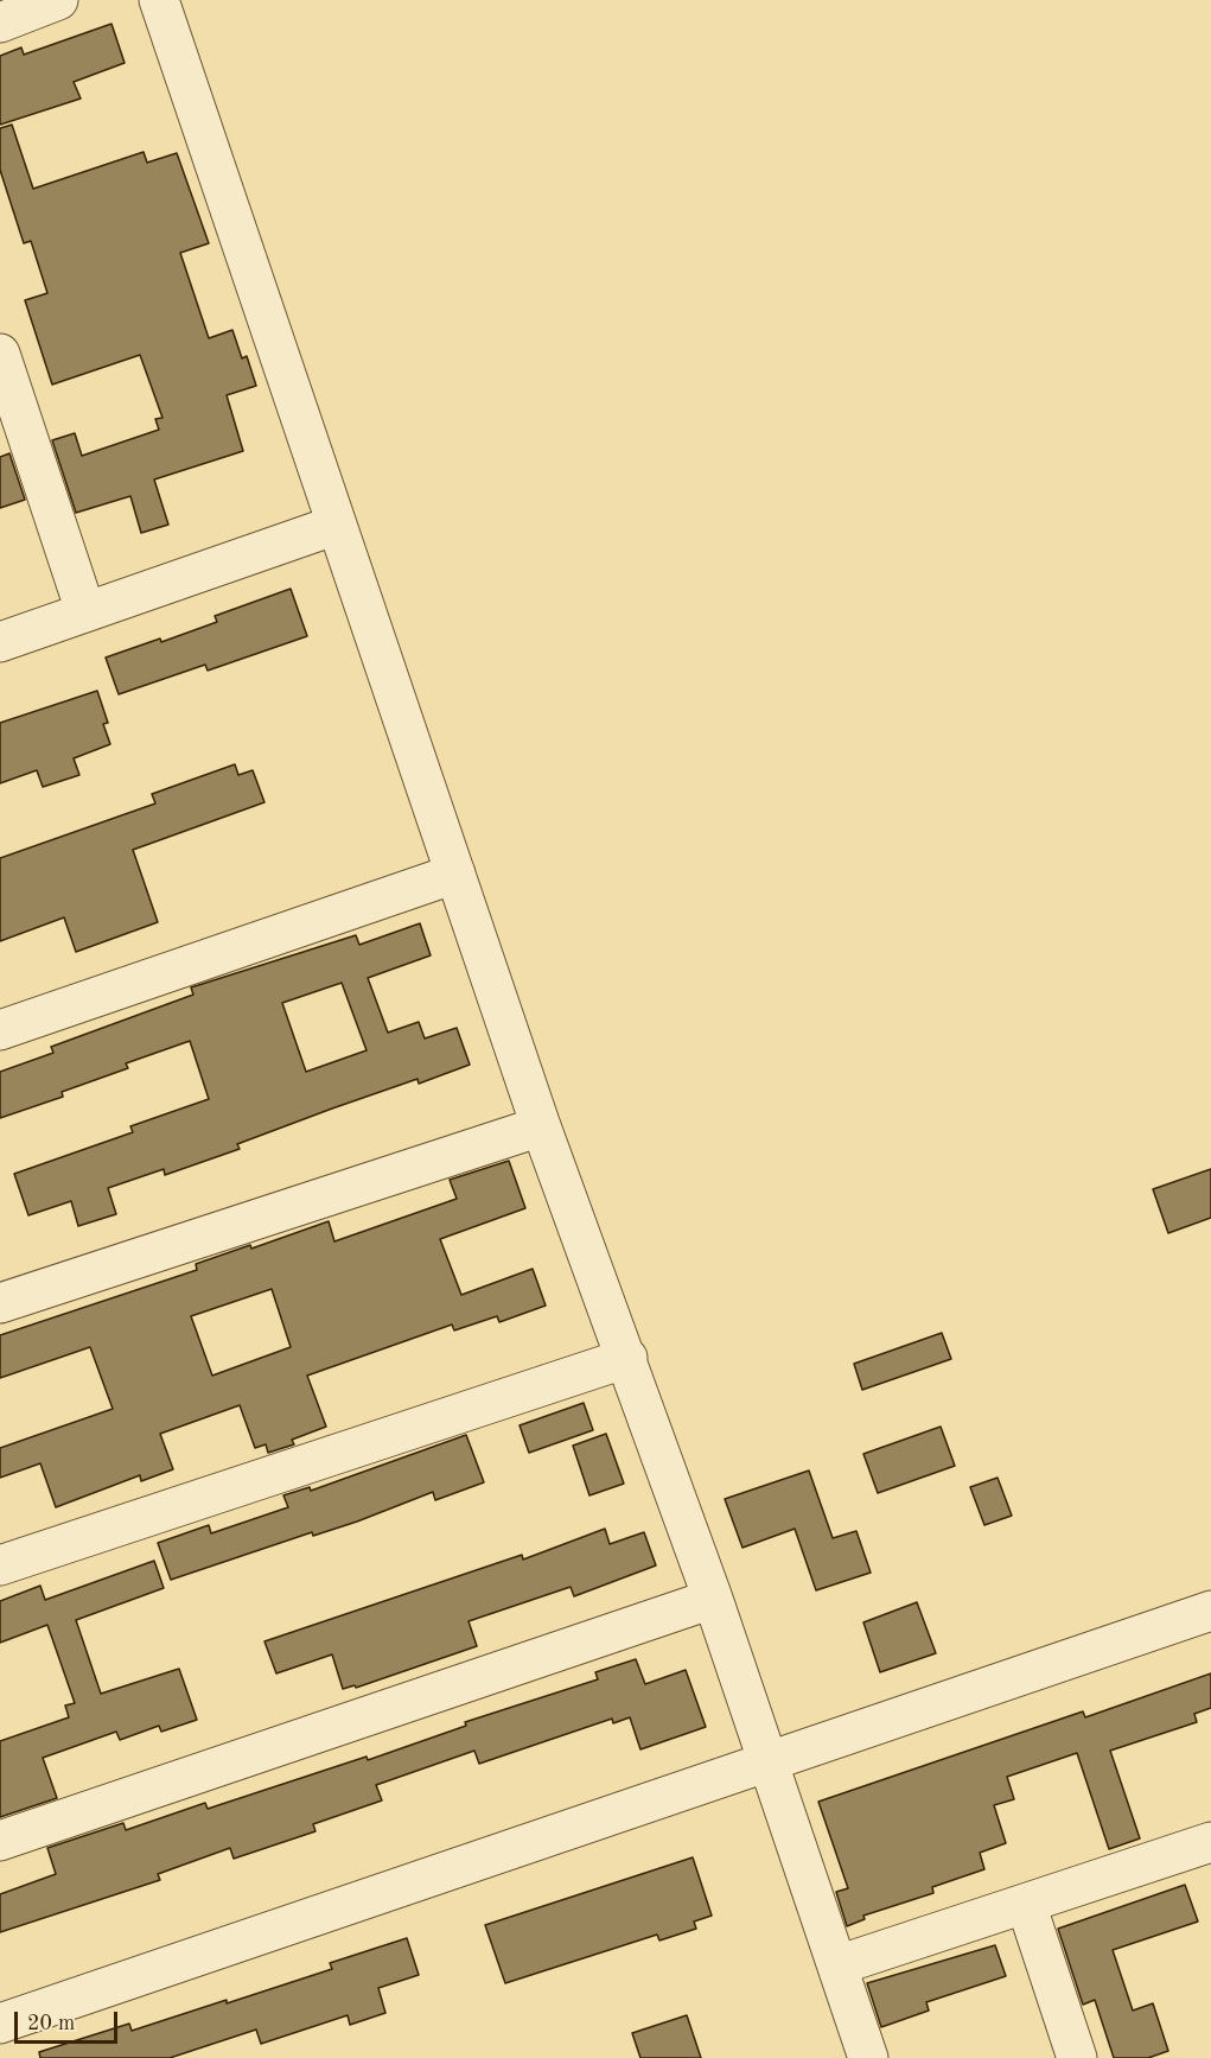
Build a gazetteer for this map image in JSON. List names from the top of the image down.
{
  "scale_bar": "20 m"
}
